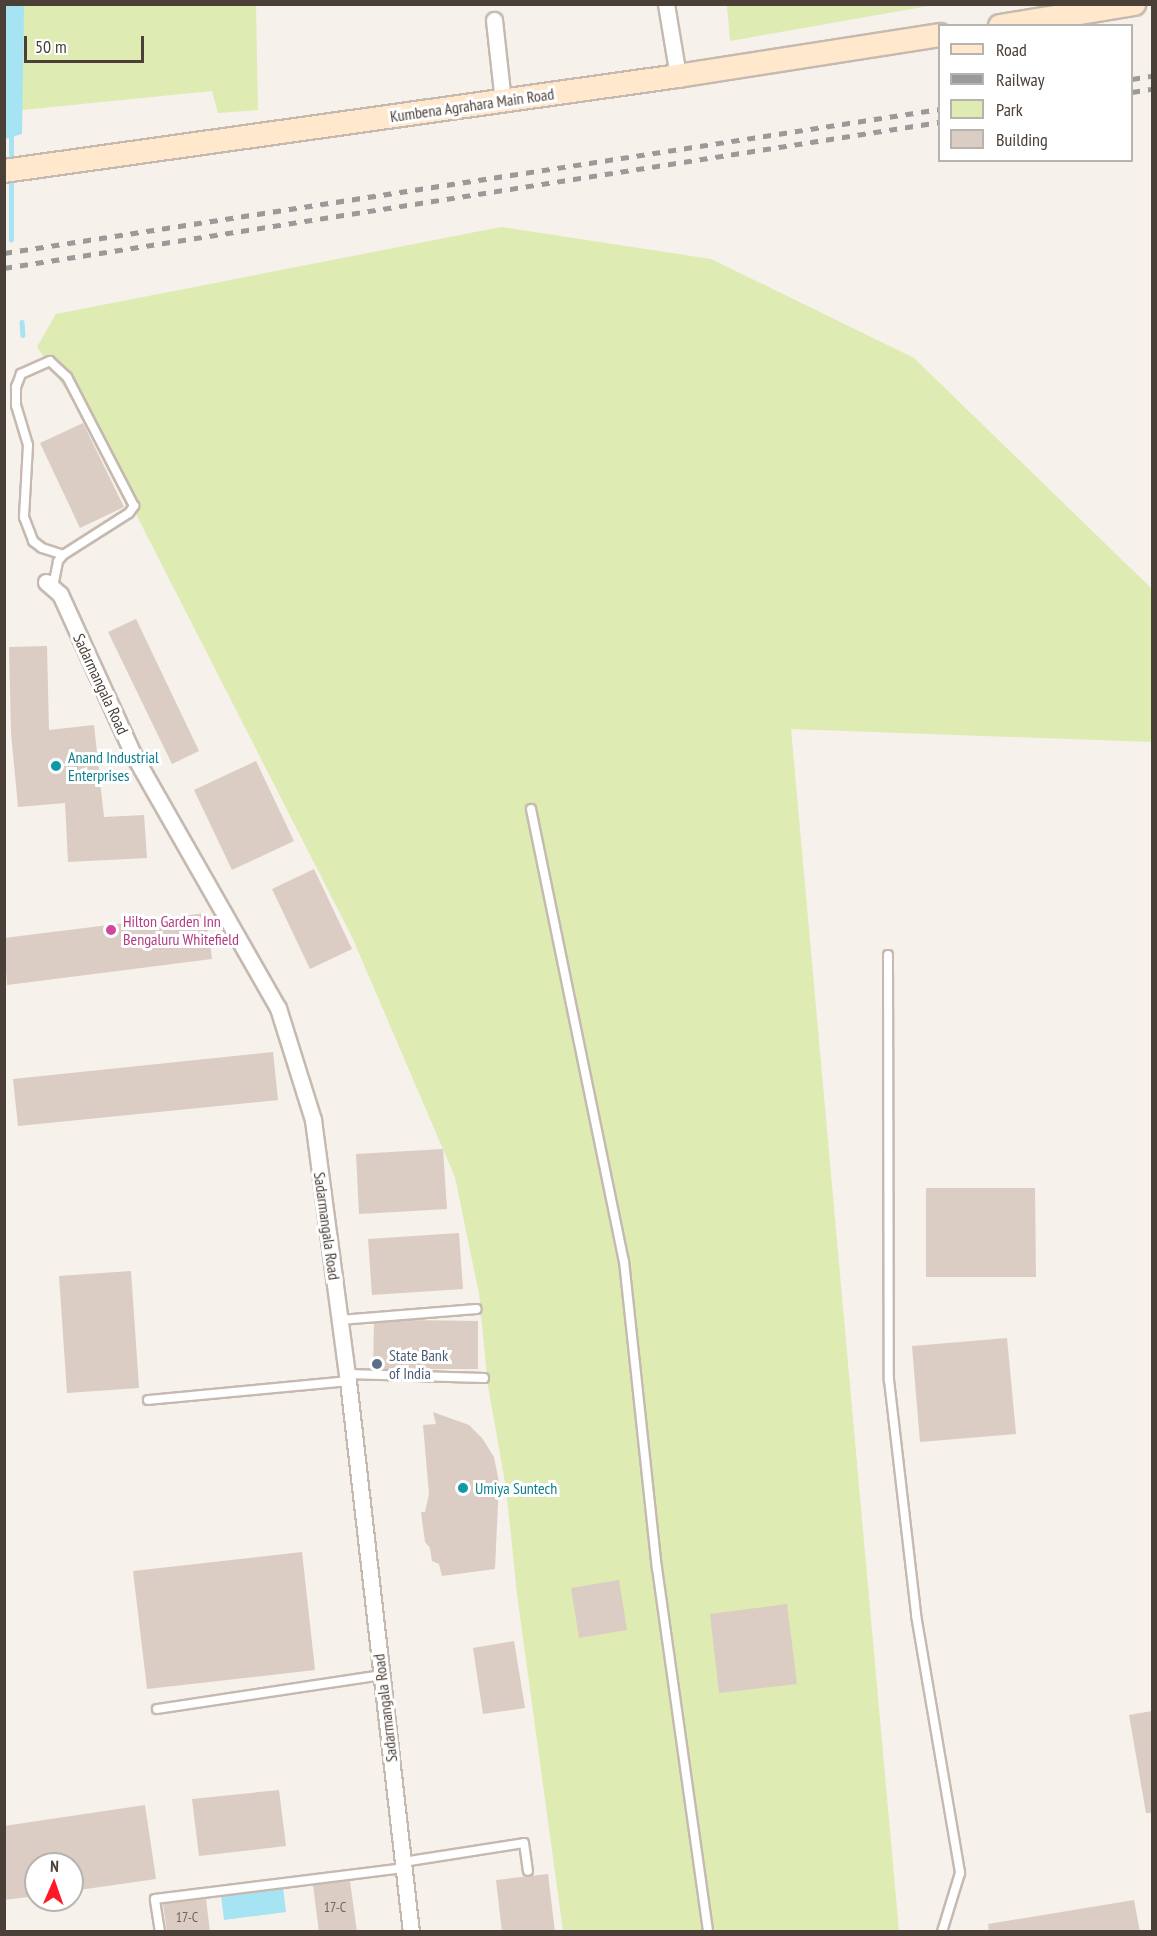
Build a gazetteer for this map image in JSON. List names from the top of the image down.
{
  "streets": {
    "street": ["Kumbena Agrahara Main Road", "Sadarmangala Road"]
  },
  "places": [
    "Anand Industrial Enterprises",
    "Hilton Garden Inn Bengaluru Whitefield",
    "State Bank of India",
    "Umiya Suntech"
  ],
  "house_numbers": ["17-C", "17-C"],
  "legend": [
    "Road",
    "Railway",
    "Park",
    "Building"
  ],
  "scale_bar": "50 m",
  "north": "top"
}
